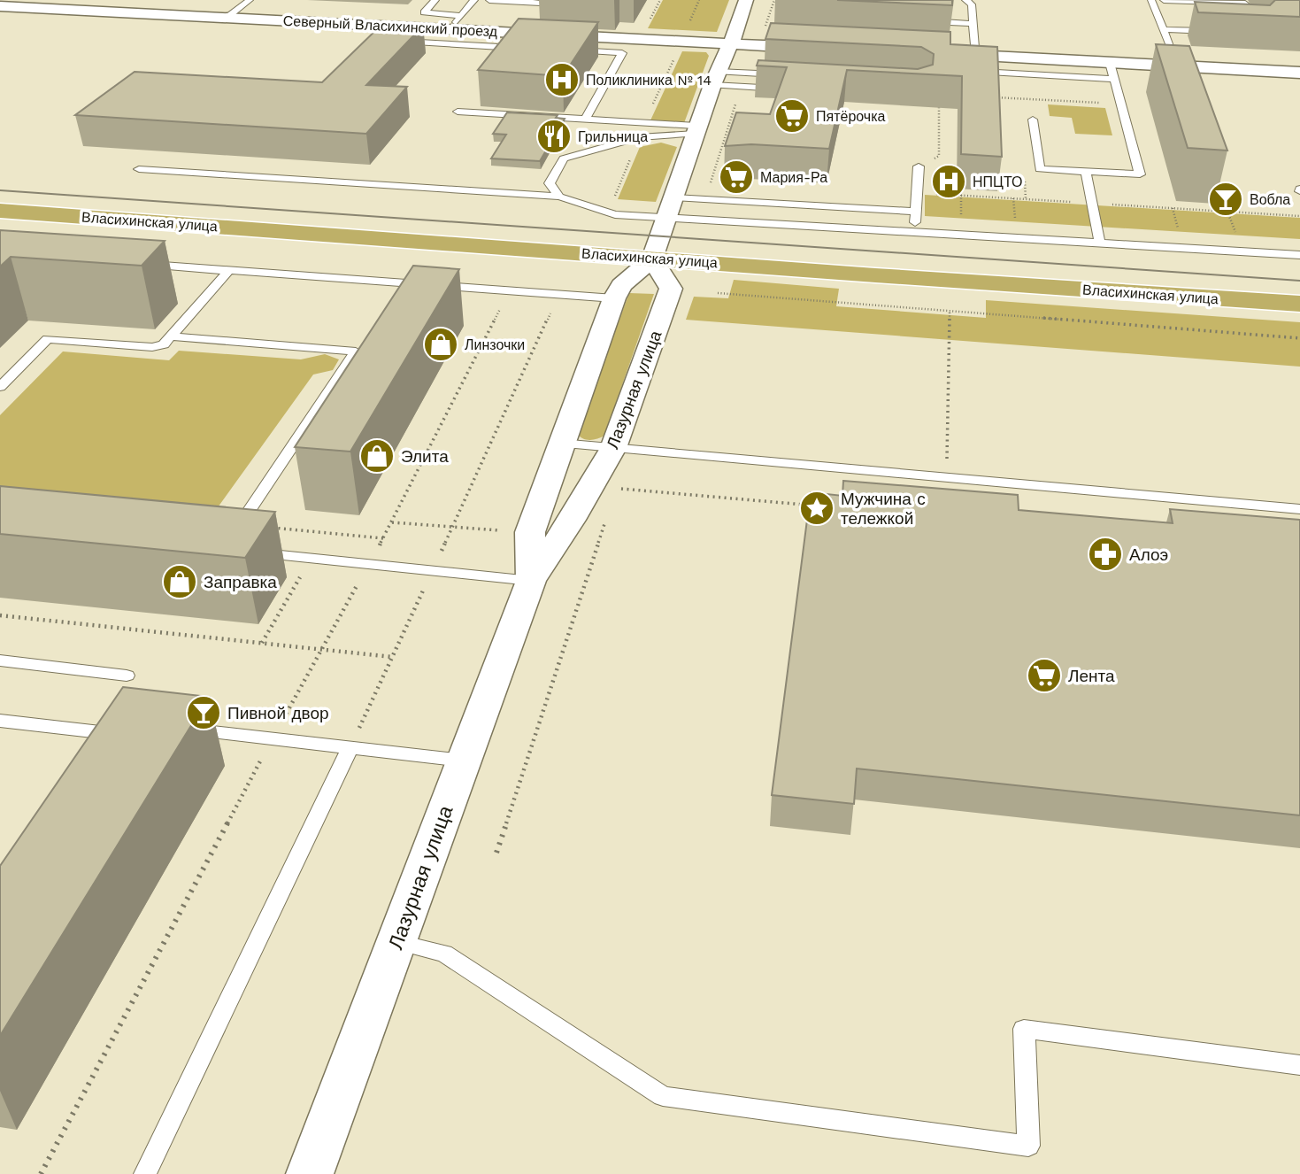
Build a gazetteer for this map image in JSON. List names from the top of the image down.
{
  "streets": {
    "highway": ["Власихинская улица"],
    "street": ["Северный Власихинский проезд", "Лазурная улица"]
  },
  "crossings": [
    ["Северный Власихинский проезд", "Лазурная улица"],
    ["Власихинская улица", "Лазурная улица"]
  ],
  "places": {
    "hospital": ["Поликлиника № 14", "НПЦТО"],
    "supermarket": ["Пятёрочка", "Мария-Ра", "Лента"],
    "restaurant": ["Грильница"],
    "bar": ["Вобла", "Пивной двор"],
    "shop": ["Линзочки", "Элита", "Заправка"],
    "place": ["Мужчина с тележкой"],
    "pharmacy": ["Алоэ"]
  }
}
